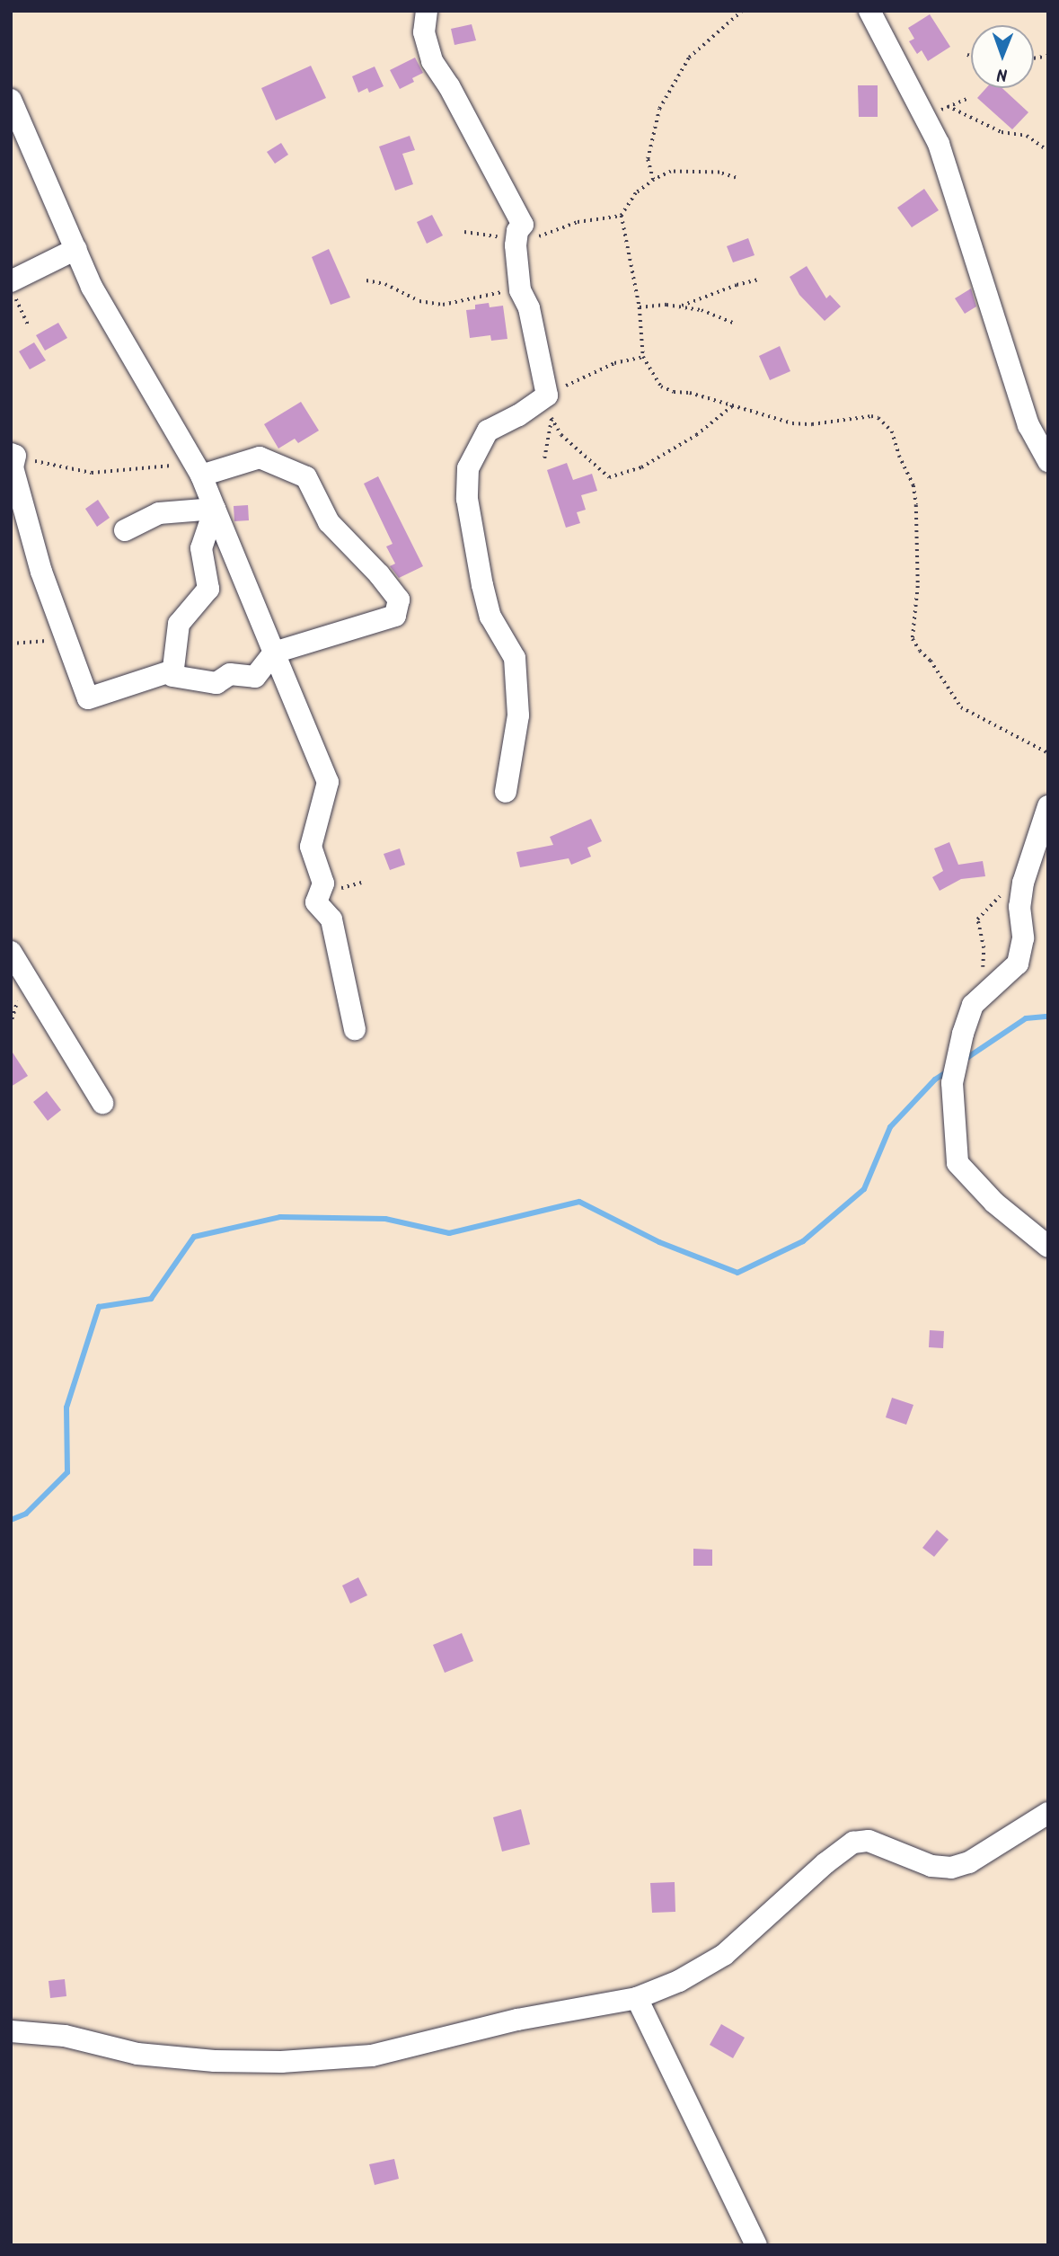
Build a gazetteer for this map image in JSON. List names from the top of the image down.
{
  "north": "bottom"
}
